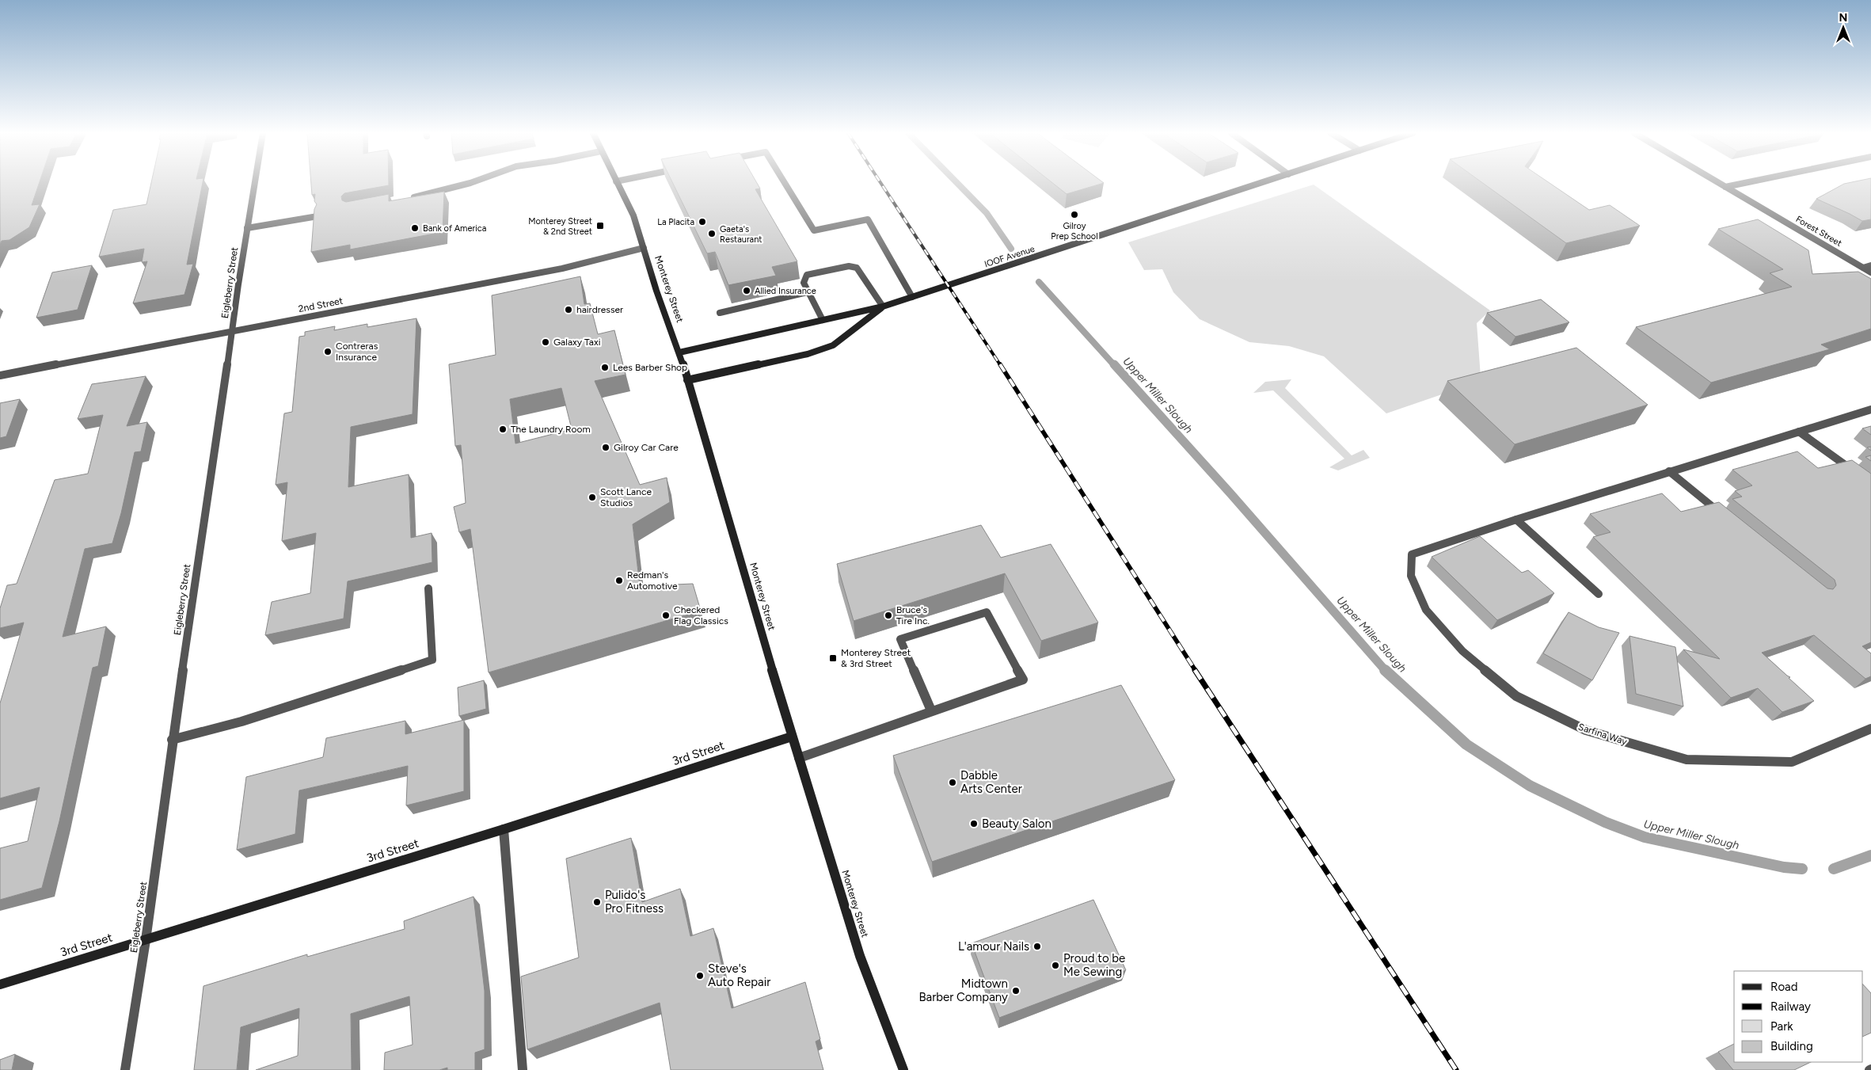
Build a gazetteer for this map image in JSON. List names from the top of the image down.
{
  "streets": {
    "street": [
      "Forest Street",
      "IOOF Avenue",
      "Eigleberry Street",
      "Monterey Street",
      "2nd Street",
      "Sarfina Way",
      "3rd Street"
    ]
  },
  "crossings": [
    ["IOOF Avenue", "Monterey Street"],
    ["Eigleberry Street", "2nd Street"],
    ["Eigleberry Street", "3rd Street"],
    ["Monterey Street", "2nd Street"],
    ["Monterey Street", "3rd Street"]
  ],
  "water": ["Upper Miller Slough"],
  "places": {
    "other": [
      "Gilroy Prep School",
      "La Placita",
      "Bank of America",
      "Gaeta's Restaurant",
      "Allied Insurance",
      "hairdresser",
      "Galaxy Taxi",
      "Contreras Insurance",
      "Lees Barber Shop",
      "The Laundry Room",
      "Gilroy Car Care",
      "Scott Lance Studios",
      "Redman's Automotive",
      "Checkered Flag Classics",
      "Bruce's Tire Inc.",
      "Dabble Arts Center",
      "Beauty Salon",
      "Pulido's Pro Fitness",
      "L'amour Nails",
      "Proud to be Me Sewing",
      "Steve's Auto Repair",
      "Midtown Barber Company"
    ],
    "transit": ["Monterey Street & 2nd Street", "Monterey Street & 3rd Street"]
  },
  "legend": [
    "Road",
    "Railway",
    "Park",
    "Building"
  ],
  "north": "top"
}
